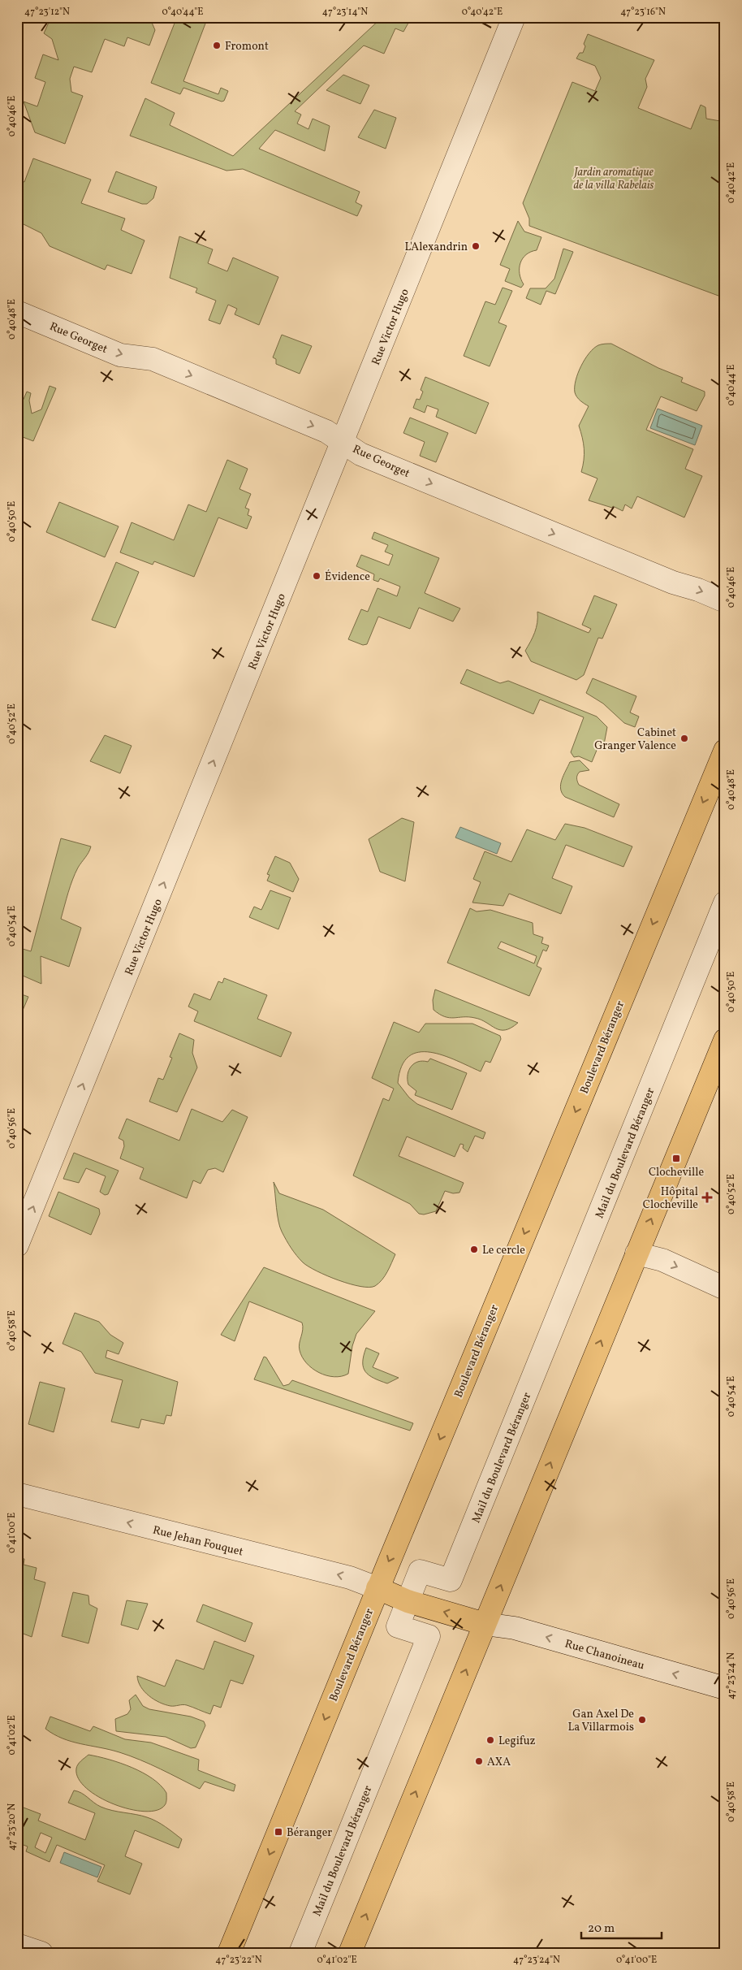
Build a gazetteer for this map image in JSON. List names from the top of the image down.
{
  "streets": {
    "main road": ["Boulevard Béranger"],
    "street": [
      "Rue Victor Hugo",
      "Rue Georget",
      "Mail du Boulevard Béranger",
      "Rue Jehan Fouquet",
      "Rue Chanoineau"
    ]
  },
  "crossings": [
    ["Rue Victor Hugo", "Rue Georget"],
    ["Boulevard Béranger", "Rue Jehan Fouquet"]
  ],
  "one_way": [
    "Rue Victor Hugo",
    "Rue Georget",
    "Rue Jehan Fouquet",
    "Rue Chanoineau"
  ],
  "parks": ["Jardin aromatique de la villa Rabelais"],
  "places": {
    "other": [
      "Fromont",
      "L'Alexandrin",
      "Évidence",
      "Cabinet Granger Valence",
      "Le cercle",
      "Gan Axel De La Villarmois",
      "Legifuz",
      "AXA"
    ],
    "transit": ["Clocheville", "Béranger"],
    "health": ["Hôpital Clocheville"]
  },
  "scale_bar": "20 m",
  "coordinates": [
    "47°23'12\"N",
    "0°40'44\"E",
    "47°23'14\"N",
    "0°40'42\"E",
    "47°23'16\"N",
    "0°40'46\"E",
    "0°40'48\"E",
    "0°40'50\"E",
    "0°40'52\"E",
    "0°40'54\"E",
    "0°40'56\"E",
    "0°40'58\"E",
    "0°41'00\"E",
    "47°23'24\"N",
    "0°41'02\"E",
    "47°23'20\"N",
    "47°23'22\"N"
  ]
}
